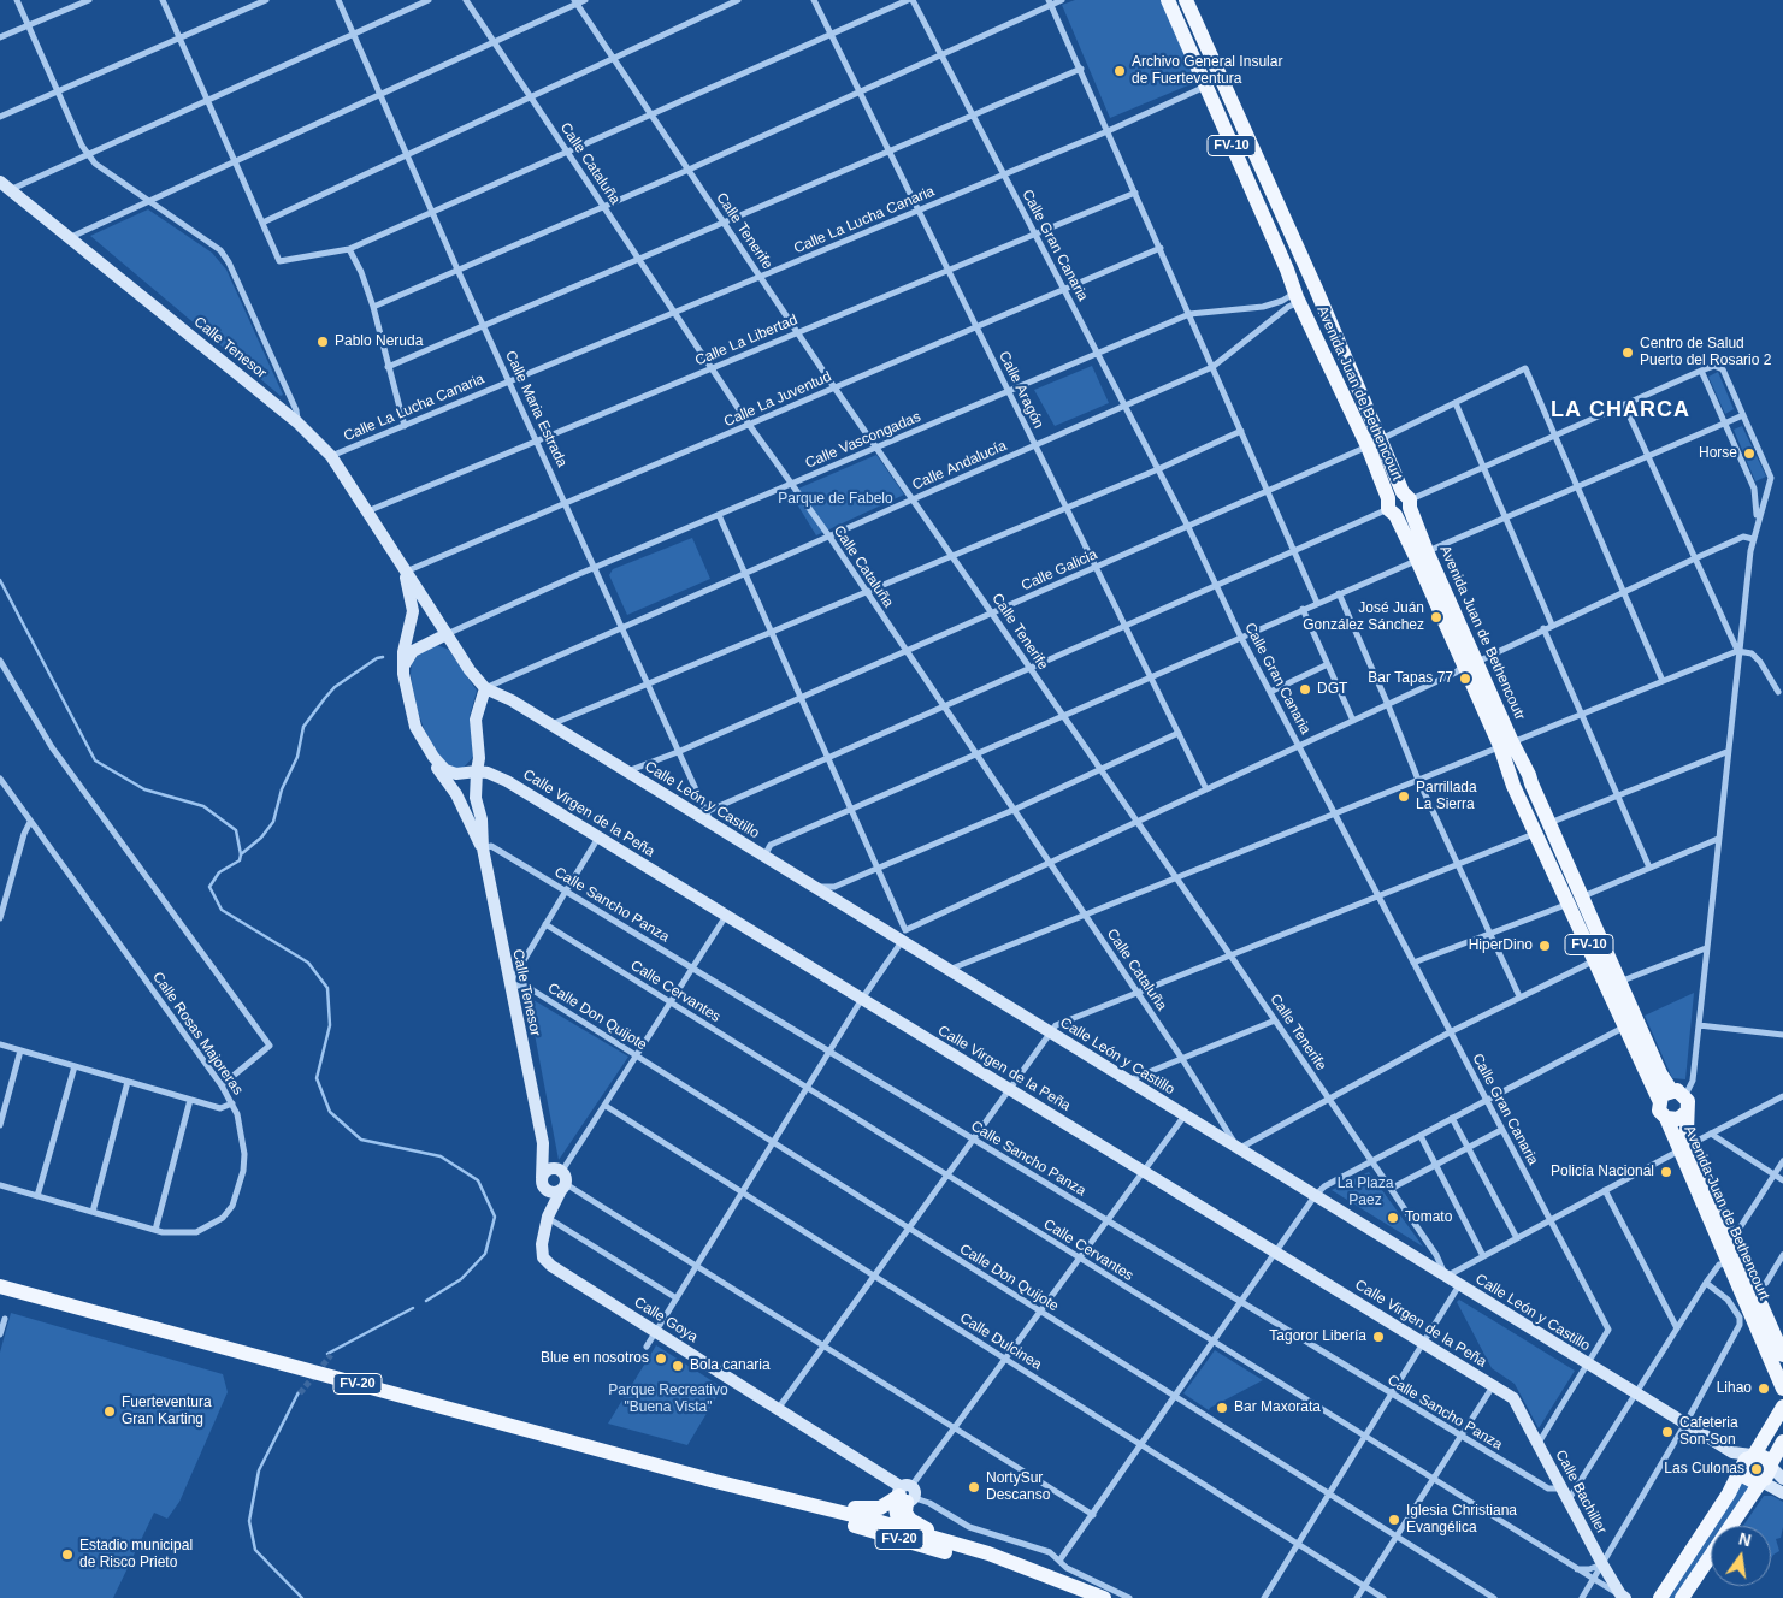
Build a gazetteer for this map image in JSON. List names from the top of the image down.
{
  "streets": {
    "main road": [
      "FV-10",
      "Avenida Juan de Bethencourt",
      "Avenida Juan de Bethencoutr",
      "FV-20"
    ],
    "street": [
      "Calle Cataluña",
      "Calle La Lucha Canaria",
      "Calle Tenerife",
      "Calle Gran Canaria",
      "Calle La Libertad",
      "Calle Tenesor",
      "Calle Aragón",
      "Calle La Juventud",
      "Calle Maria Estrada",
      "Calle Vascongadas",
      "Calle Andalucía",
      "Calle Galicia",
      "Calle León y Castillo",
      "Calle Virgen de la Peña",
      "Calle Sancho Panza",
      "Calle Cervantes",
      "Calle Don Quijote",
      "Calle Rosas Majoreras",
      "Calle Goya",
      "Calle Dulcinea",
      "Calle Bachiller"
    ]
  },
  "crossings": [
    ["FV-10", "Avenida Juan de Bethencourt"],
    ["FV-10", "Avenida Juan de Bethencoutr"],
    ["Calle Cataluña", "Calle La Lucha Canaria"],
    ["Calle Cataluña", "Calle La Libertad"],
    ["Calle Cataluña", "Calle La Juventud"],
    ["Calle Cataluña", "Calle Vascongadas"],
    ["Calle Cataluña", "Calle Andalucía"],
    ["Calle Cataluña", "Calle Galicia"],
    ["Calle Cataluña", "Calle León y Castillo"],
    ["Calle La Lucha Canaria", "Calle Tenerife"],
    ["Calle La Lucha Canaria", "Calle Gran Canaria"],
    ["Calle La Lucha Canaria", "Calle Tenesor"],
    ["Calle La Lucha Canaria", "Calle Aragón"],
    ["Calle La Lucha Canaria", "Avenida Juan de Bethencourt"],
    ["Calle La Lucha Canaria", "Calle Maria Estrada"],
    ["Calle Tenerife", "Calle La Libertad"],
    ["Calle Tenerife", "Calle La Juventud"],
    ["Calle Tenerife", "Calle Vascongadas"],
    ["Calle Tenerife", "Calle Andalucía"],
    ["Calle Tenerife", "Calle Galicia"],
    ["Calle Tenerife", "Calle León y Castillo"],
    ["Calle Gran Canaria", "Calle La Libertad"],
    ["Calle Gran Canaria", "Calle La Juventud"],
    ["Calle Gran Canaria", "Calle Vascongadas"],
    ["Calle Gran Canaria", "Calle Andalucía"],
    ["Calle Gran Canaria", "Calle Galicia"],
    ["Calle Gran Canaria", "Calle León y Castillo"],
    ["Calle La Libertad", "Calle Tenesor"],
    ["Calle La Libertad", "Calle Aragón"],
    ["Calle La Libertad", "Calle Maria Estrada"],
    ["Calle Tenesor", "Calle La Juventud"],
    ["Calle Tenesor", "Calle Vascongadas"],
    ["Calle Tenesor", "Calle Andalucía"],
    ["Calle Tenesor", "Calle León y Castillo"],
    ["Calle Tenesor", "Calle Virgen de la Peña"],
    ["Calle Tenesor", "Calle Sancho Panza"],
    ["Calle Tenesor", "Calle Don Quijote"],
    ["Calle Tenesor", "Calle Goya"],
    ["Calle Aragón", "Calle La Juventud"],
    ["Calle Aragón", "Calle Vascongadas"],
    ["Calle Aragón", "Calle Andalucía"],
    ["Calle Aragón", "Calle Galicia"],
    ["Avenida Juan de Bethencourt", "Calle Vascongadas"],
    ["Avenida Juan de Bethencourt", "Calle Andalucía"],
    ["Avenida Juan de Bethencourt", "Calle Galicia"],
    ["Avenida Juan de Bethencourt", "Avenida Juan de Bethencoutr"],
    ["Calle La Juventud", "Calle Maria Estrada"],
    ["Calle Maria Estrada", "Calle Vascongadas"],
    ["Calle Maria Estrada", "Calle Andalucía"],
    ["Calle Maria Estrada", "Calle Galicia"],
    ["Calle Maria Estrada", "Calle León y Castillo"],
    ["Calle Vascongadas", "Calle Andalucía"],
    ["Calle Andalucía", "Calle León y Castillo"],
    ["Calle Galicia", "Calle León y Castillo"],
    ["Calle Virgen de la Peña", "Calle Bachiller"],
    ["Calle Sancho Panza", "Calle Bachiller"],
    ["Calle Cervantes", "Calle Bachiller"]
  ],
  "districts": ["LA CHARCA"],
  "parks": ["Parque de Fabelo", "La Plaza Paez", "Parque Recreativo \"Buena Vista\""],
  "places": [
    "Archivo General Insular de Fuerteventura",
    "Pablo Neruda",
    "Centro de Salud Puerto del Rosario 2",
    "Horse",
    "José Juán González Sánchez",
    "Bar Tapas 77",
    "DGT",
    "Parrillada La Sierra",
    "HiperDino",
    "Policía Nacional",
    "Tomato",
    "Tagoror Libería",
    "Blue en nosotros",
    "Bola canaria",
    "Lihao",
    "Bar Maxorata",
    "Fuerteventura Gran Karting",
    "Cafeteria Son-Son",
    "Las Culonas",
    "NortySur Descanso",
    "Iglesia Christiana Evangélica",
    "Estadio municipal de Risco Prieto"
  ],
  "north": "top"
}
